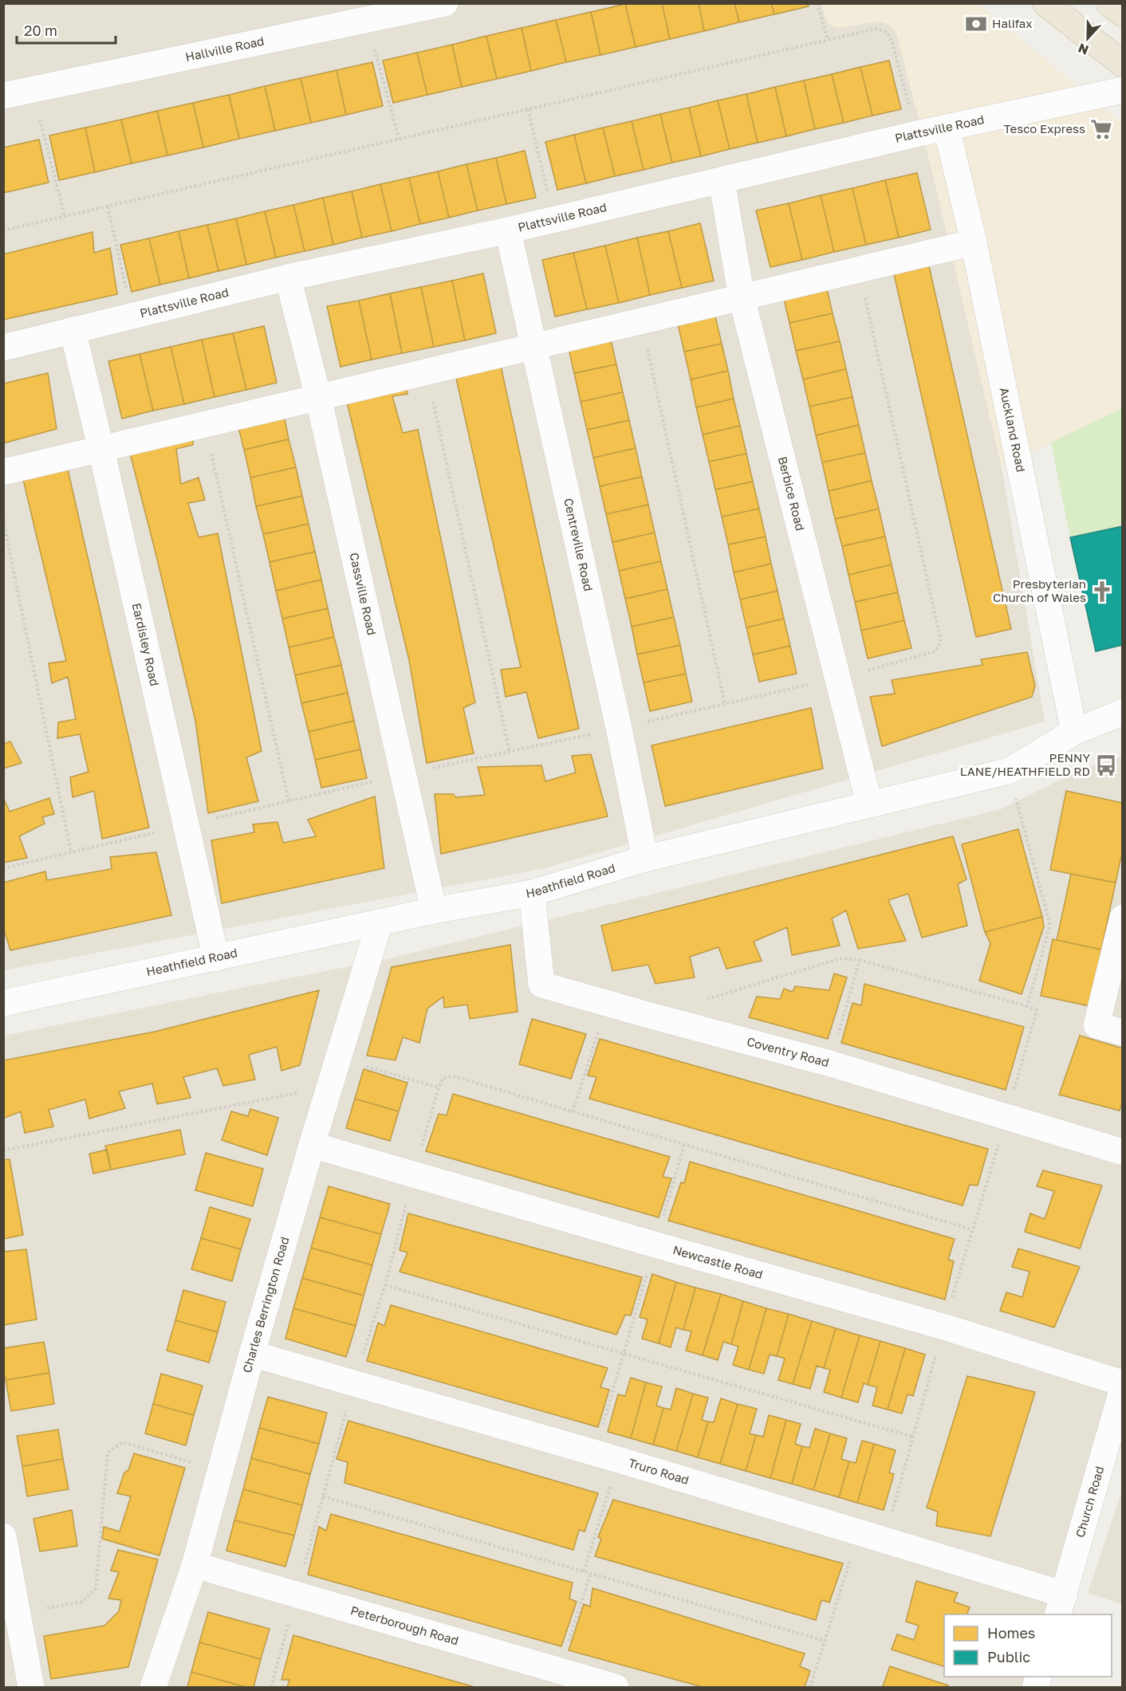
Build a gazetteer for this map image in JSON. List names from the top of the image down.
{
  "streets": {
    "street": [
      "Hallville Road",
      "Plattsville Road",
      "Auckland Road",
      "Berbice Road",
      "Centreville Road",
      "Cassville Road",
      "Eardisley Road",
      "Heathfield Road",
      "Coventry Road",
      "Newcastle Road",
      "Charles Berrington Road",
      "Truro Road",
      "Church Road",
      "Peterborough Road"
    ]
  },
  "crossings": [
    ["Plattsville Road", "Auckland Road"],
    ["Plattsville Road", "Berbice Road"],
    ["Plattsville Road", "Centreville Road"],
    ["Plattsville Road", "Cassville Road"],
    ["Plattsville Road", "Eardisley Road"],
    ["Auckland Road", "Heathfield Road"],
    ["Berbice Road", "Heathfield Road"],
    ["Centreville Road", "Heathfield Road"],
    ["Cassville Road", "Heathfield Road"],
    ["Eardisley Road", "Heathfield Road"],
    ["Heathfield Road", "Coventry Road"],
    ["Heathfield Road", "Charles Berrington Road"],
    ["Newcastle Road", "Charles Berrington Road"],
    ["Charles Berrington Road", "Truro Road"],
    ["Charles Berrington Road", "Peterborough Road"],
    ["Truro Road", "Church Road"]
  ],
  "places": {
    "bank": ["Halifax"],
    "supermarket": ["Tesco Express"],
    "church": ["Presbyterian Church of Wales"],
    "bus stop": ["PENNY LANE/HEATHFIELD RD"]
  },
  "legend": ["Homes", "Public"],
  "scale_bar": "20 m",
  "north": "bottom"
}
